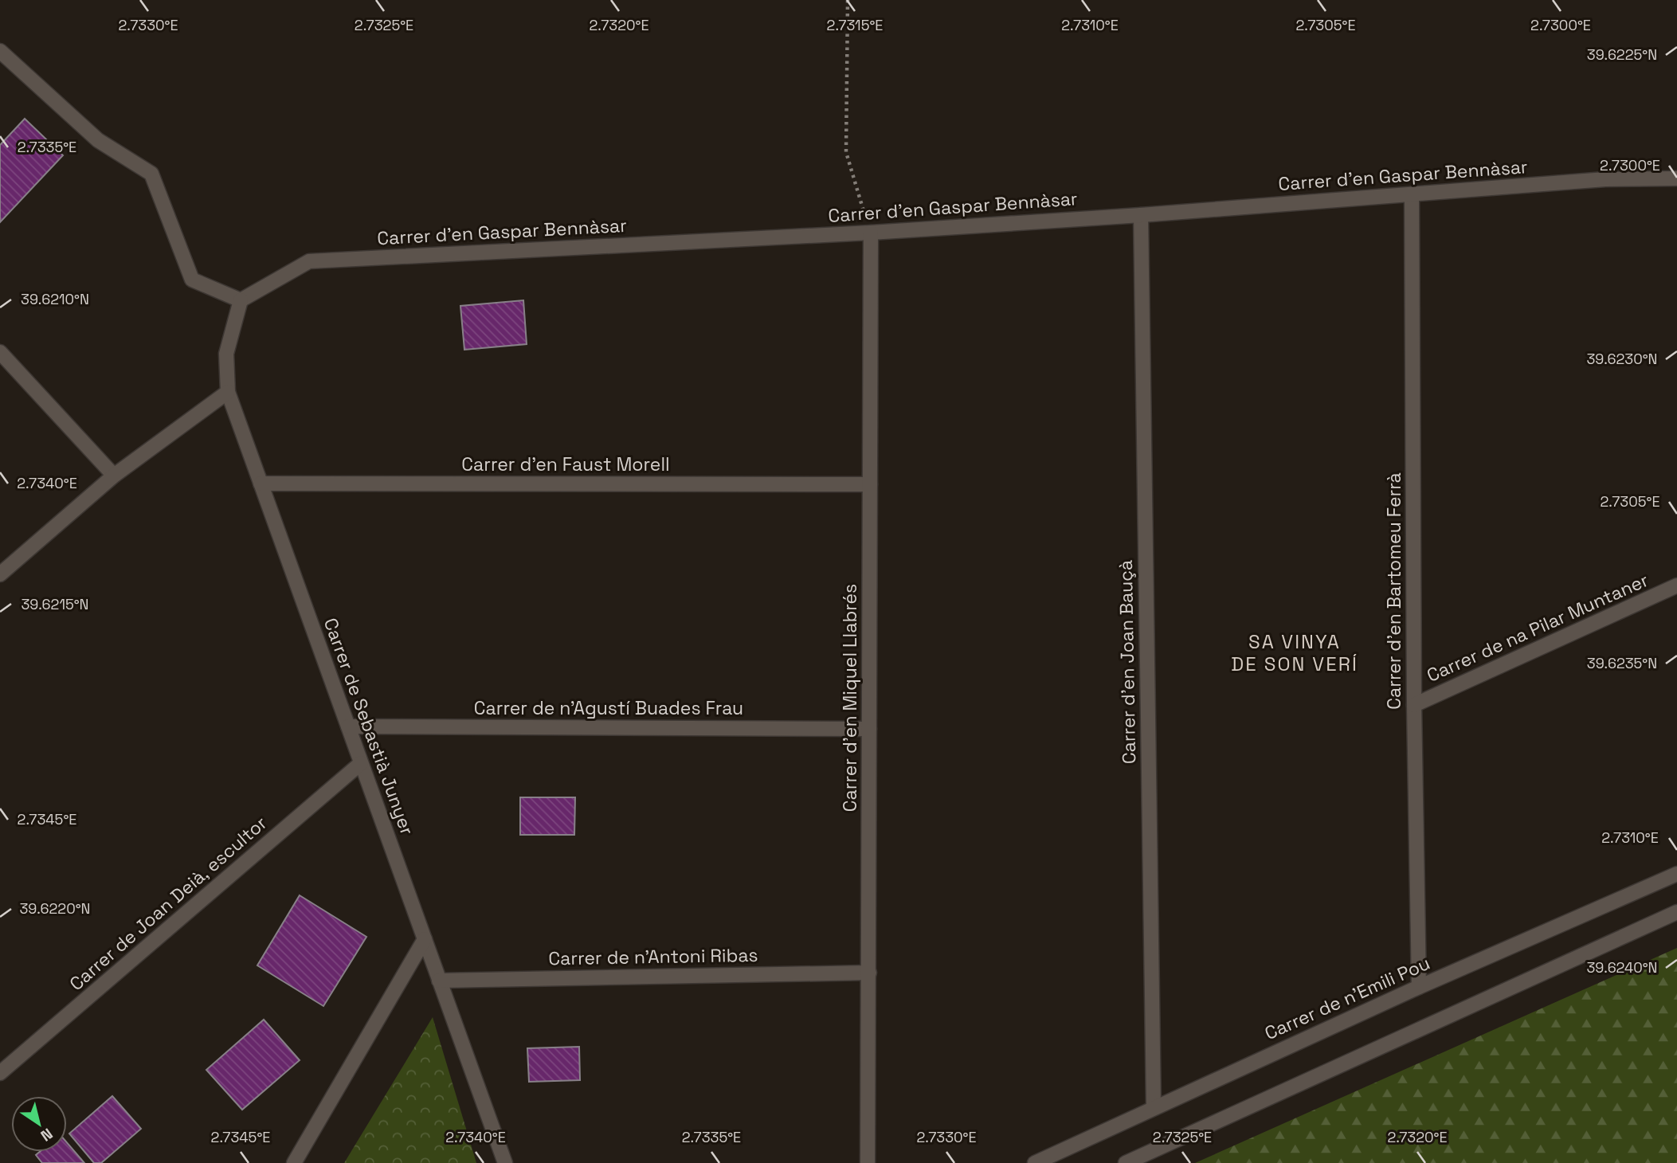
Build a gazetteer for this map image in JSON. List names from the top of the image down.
{
  "streets": {
    "street": [
      "Carrer d'en Gaspar Bennàsar",
      "Carrer d'en Faust Morell",
      "Carrer d'en Bartomeu Ferrà",
      "Carrer de na Pilar Muntaner",
      "Carrer d'en Joan Bauçà",
      "Carrer d'en Miquel Llabrés",
      "Carrer de n'Agustí Buades Frau",
      "Carrer de Sebastià Junyer",
      "Carrer de Joan Deià, escultor",
      "Carrer de n'Antoni Ribas",
      "Carrer de n'Emili Pou"
    ]
  },
  "crossings": [
    ["Carrer d'en Gaspar Bennàsar", "Carrer d'en Bartomeu Ferrà"],
    ["Carrer d'en Gaspar Bennàsar", "Carrer d'en Joan Bauçà"],
    ["Carrer d'en Gaspar Bennàsar", "Carrer d'en Miquel Llabrés"],
    ["Carrer d'en Gaspar Bennàsar", "Carrer de Sebastià Junyer"],
    ["Carrer d'en Faust Morell", "Carrer d'en Miquel Llabrés"],
    ["Carrer d'en Faust Morell", "Carrer de Sebastià Junyer"],
    ["Carrer d'en Bartomeu Ferrà", "Carrer de na Pilar Muntaner"],
    ["Carrer d'en Bartomeu Ferrà", "Carrer de n'Emili Pou"],
    ["Carrer d'en Joan Bauçà", "Carrer de n'Emili Pou"],
    ["Carrer d'en Miquel Llabrés", "Carrer de n'Agustí Buades Frau"],
    ["Carrer d'en Miquel Llabrés", "Carrer de n'Antoni Ribas"],
    ["Carrer de n'Agustí Buades Frau", "Carrer de Sebastià Junyer"],
    ["Carrer de Sebastià Junyer", "Carrer de Joan Deià, escultor"],
    ["Carrer de Sebastià Junyer", "Carrer de n'Antoni Ribas"]
  ],
  "districts": ["SA VINYA DE SON VERÍ"],
  "north": "bottom right",
  "coordinates": [
    "2.7330°E",
    "2.7325°E",
    "2.7320°E",
    "2.7315°E",
    "2.7310°E",
    "2.7305°E",
    "2.7300°E",
    "39.6225°N",
    "2.7335°E",
    "39.6210°N",
    "39.6230°N",
    "2.7340°E",
    "39.6215°N",
    "39.6235°N",
    "2.7345°E",
    "39.6220°N",
    "39.6240°N"
  ]
}
